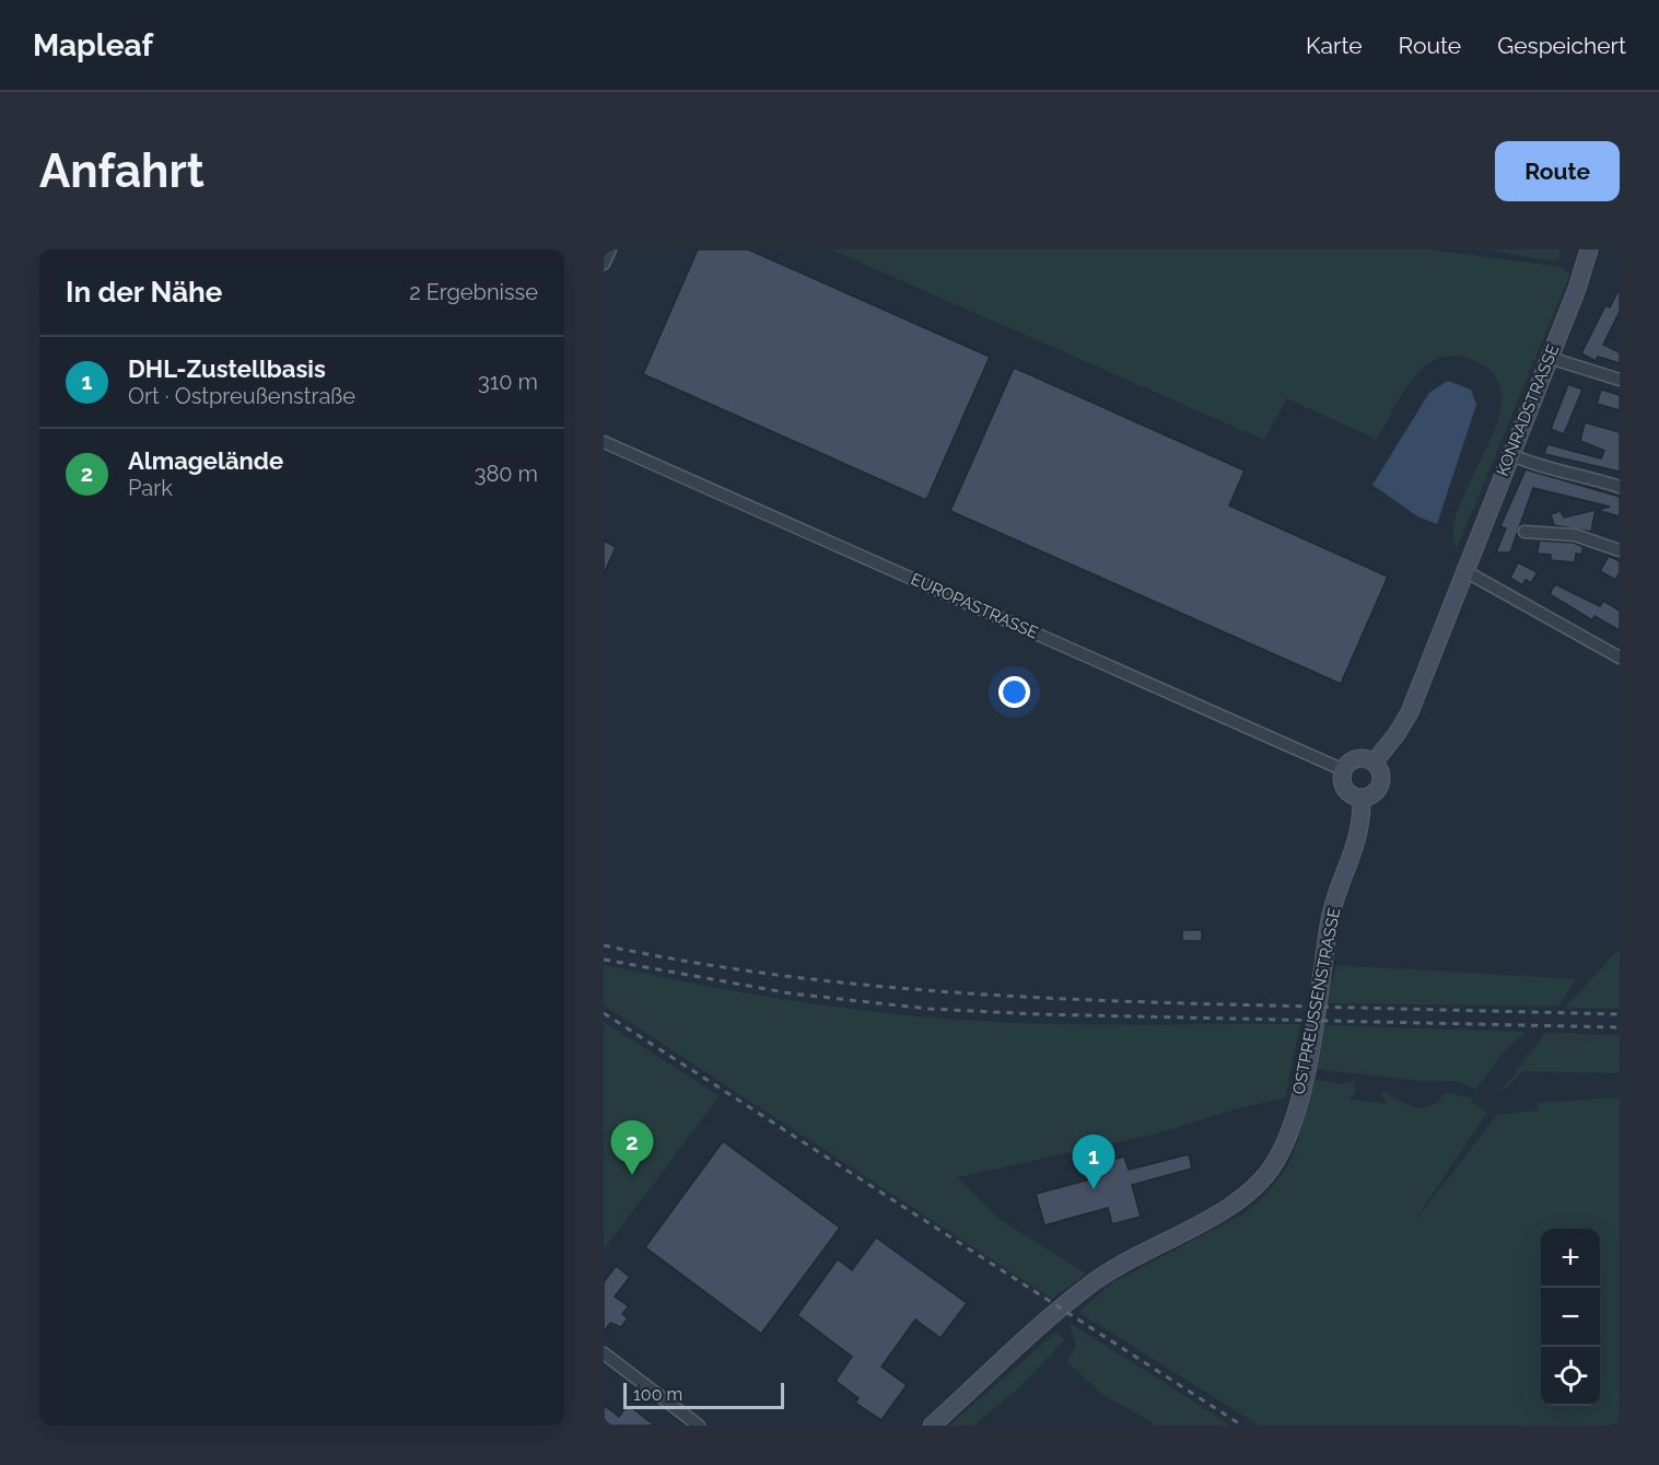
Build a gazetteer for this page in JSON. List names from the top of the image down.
{
  "streets": {
    "street": ["KONRADSTRASSE", "EUROPASTRASSE", "OSTPREUSSENSTRASSE"]
  },
  "crossings": [
    ["EUROPASTRASSE", "OSTPREUSSENSTRASSE"]
  ],
  "scale_bar": "100 m",
  "page": {
    "header": "Mapleaf",
    "nav": ["Karte", "Route", "Gespeichert"],
    "buttons": "Route",
    "title": "Anfahrt",
    "heading": ["In der Nähe", "2 Ergebnisse"],
    "list": [
      {
        "mark": "1",
        "name": "DHL-Zustellbasis",
        "note": "Ort · Ostpreußenstraße",
        "value": "310 m"
      },
      {
        "mark": "2",
        "name": "Almagelände",
        "note": "Park",
        "value": "380 m"
      }
    ],
    "pins": ["2", "1"],
    "map_buttons": ["+", "−"],
    "scale": "100 m"
  }
}
